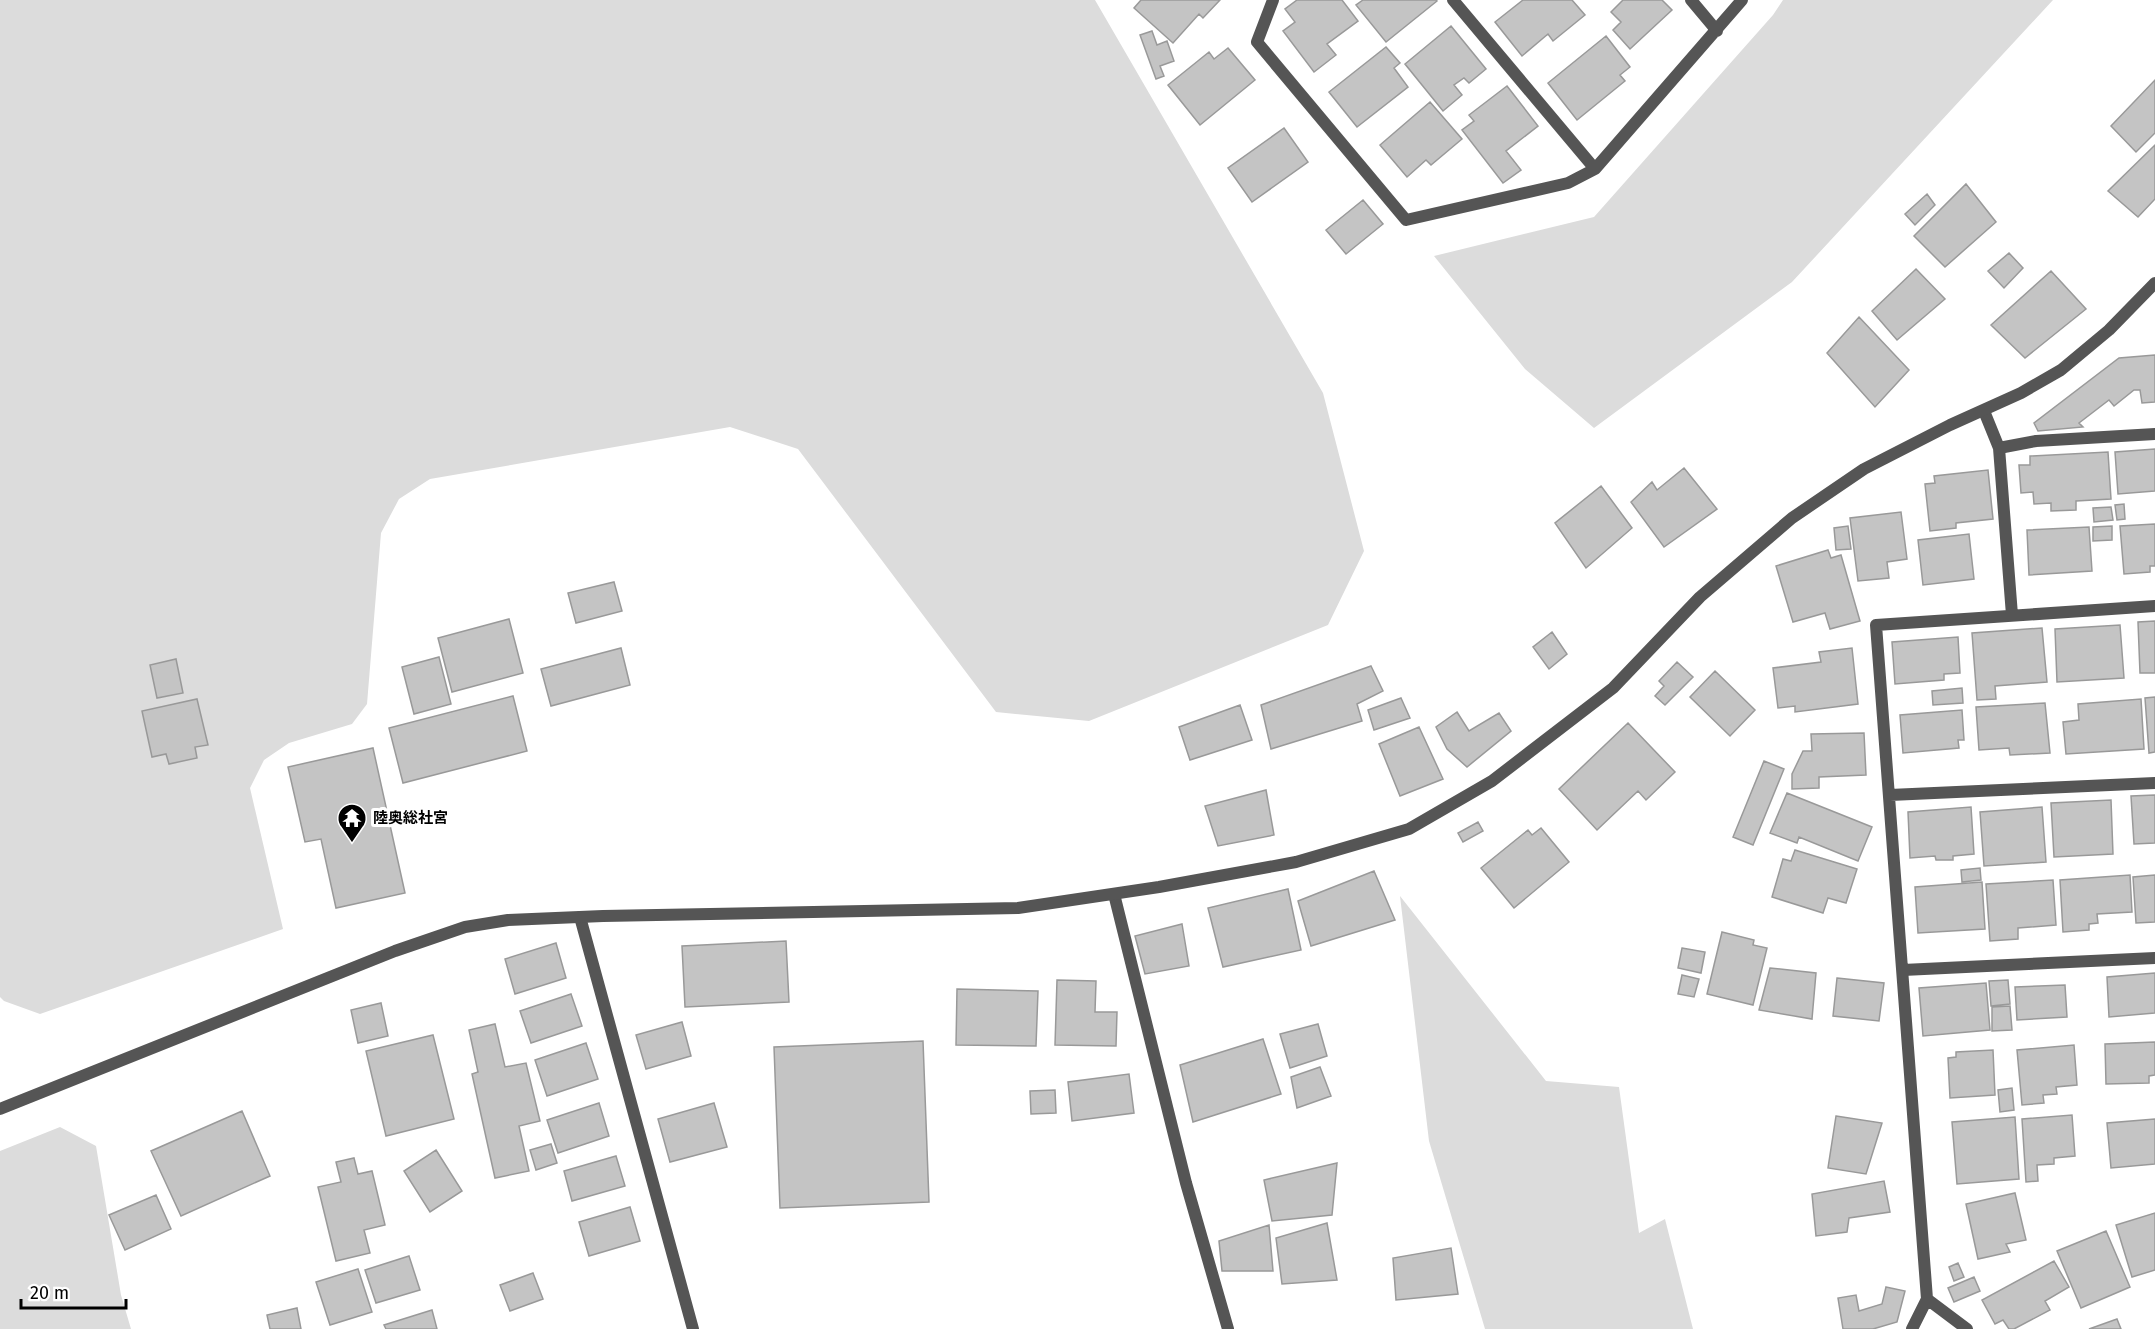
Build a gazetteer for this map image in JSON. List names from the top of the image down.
{
  "places": {
    "temple": ["陸奥総社宮"]
  },
  "scale_bar": "20 m"
}
